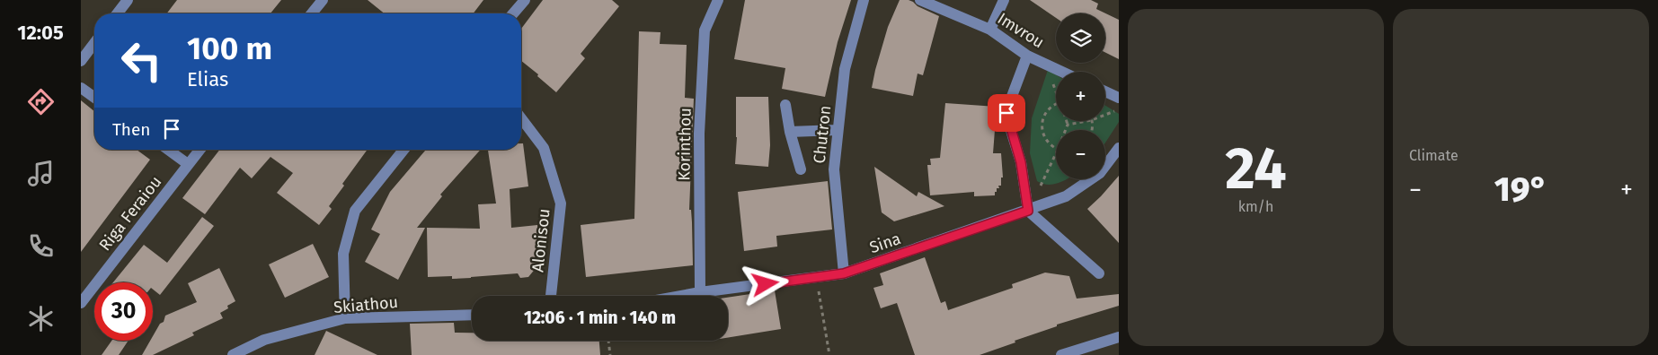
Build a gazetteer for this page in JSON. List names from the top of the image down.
{
  "streets": {
    "street": [
      "Imvrou",
      "Chutron",
      "Korinthou",
      "Riga Feraiou",
      "Alonisou",
      "Sina",
      "Skiathou"
    ]
  },
  "crossings": [
    ["Chutron", "Sina"],
    ["Korinthou", "Sina"]
  ],
  "page": {
    "tabs": "12:05",
    "tile": [
      ["24", "km/h"],
      "Climate"
    ],
    "map_buttons": ["+", "−"],
    "turn": ["100 m", "Elias"],
    "then": "Then",
    "heat": ["−", "19°", "+"],
    "limit": "30",
    "trip": "12:06 · 1 min · 140 m"
  }
}
